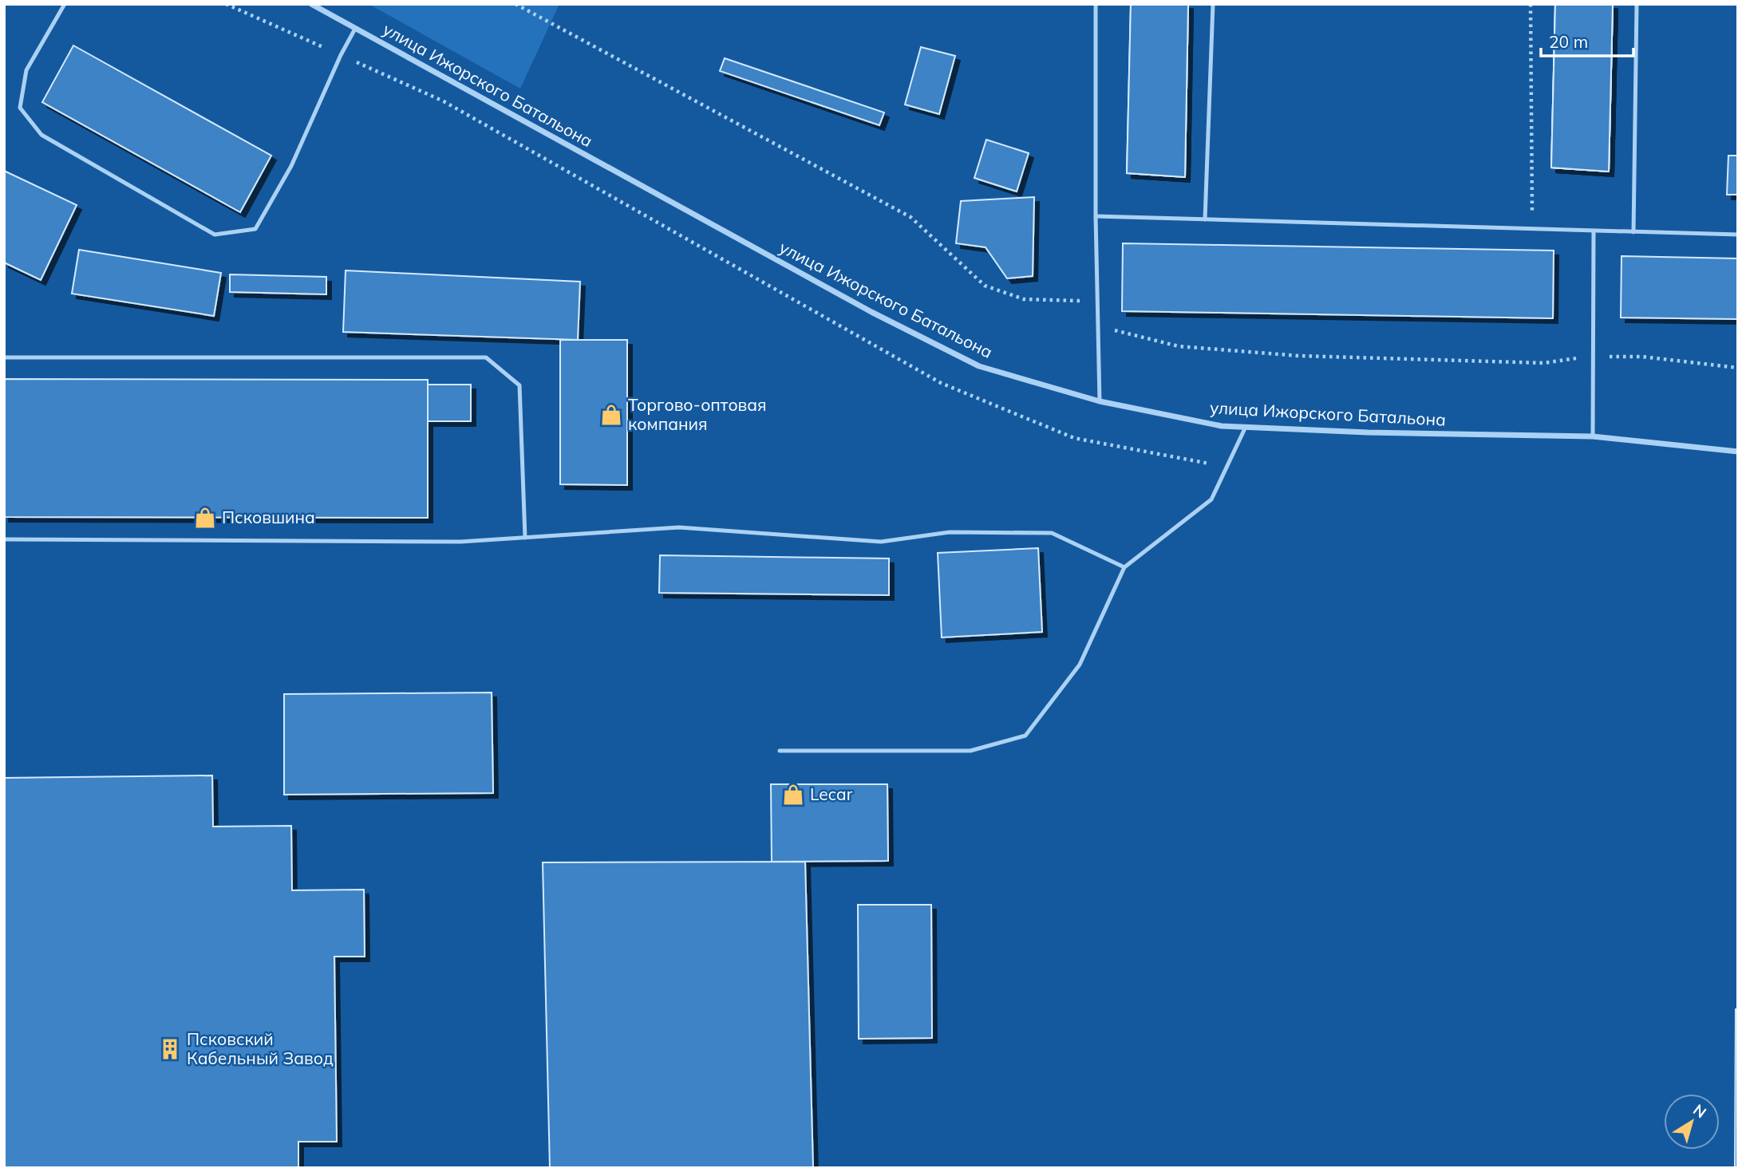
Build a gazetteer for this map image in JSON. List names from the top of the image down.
{
  "streets": {
    "street": ["улица Ижорского Батальона"]
  },
  "places": {
    "shop": ["Торгово-оптовая компания", "Псковшина", "Lecar"],
    "building": ["Псковский Кабельный Завод"]
  },
  "scale_bar": "20 m",
  "north": "top right"
}
